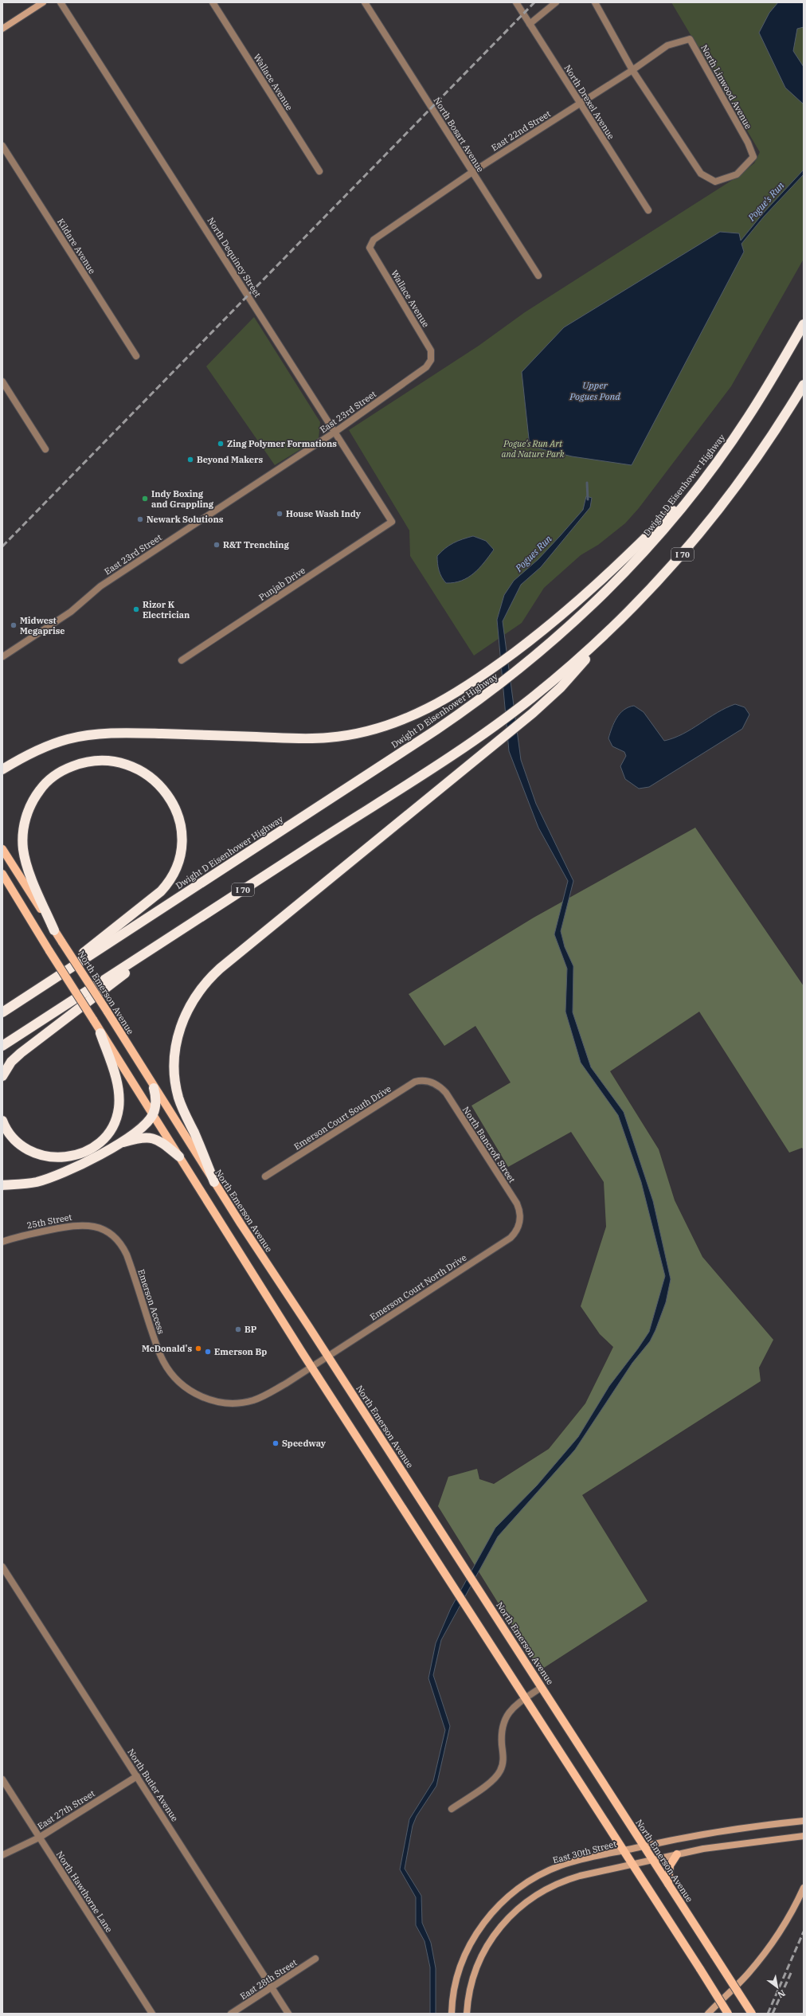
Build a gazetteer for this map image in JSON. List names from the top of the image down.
{
  "streets": {
    "highway": ["Dwight D Eisenhower Highway", "I 70"],
    "main road": ["North Emerson Avenue", "East 30th Street"],
    "street": [
      "Wallace Avenue",
      "North Linwood Avenue",
      "North Drexel Avenue",
      "East 22nd Street",
      "North Bosart Avenue",
      "Kildare Avenue",
      "North Dequincy Street",
      "East 23rd Street",
      "Punjab Drive",
      "Emerson Court South Drive",
      "North Bancroft Street",
      "25th Street",
      "Emerson Court North Drive",
      "Emerson Access",
      "North Butler Avenue",
      "East 27th Street",
      "North Hawthorne Lane",
      "East 28th Street"
    ]
  },
  "crossings": [
    ["Wallace Avenue", "East 22nd Street"],
    ["Wallace Avenue", "East 23rd Street"],
    ["North Linwood Avenue", "East 22nd Street"],
    ["North Drexel Avenue", "East 22nd Street"],
    ["East 22nd Street", "North Bosart Avenue"],
    ["North Dequincy Street", "East 23rd Street"],
    ["North Dequincy Street", "Punjab Drive"],
    ["North Emerson Avenue", "Emerson Court North Drive"],
    ["North Emerson Avenue", "East 30th Street"],
    ["Emerson Court South Drive", "North Bancroft Street"],
    ["North Bancroft Street", "Emerson Court North Drive"],
    ["25th Street", "Emerson Access"],
    ["Emerson Court North Drive", "Emerson Access"],
    ["North Butler Avenue", "East 27th Street"],
    ["North Butler Avenue", "East 28th Street"],
    ["East 27th Street", "North Hawthorne Lane"]
  ],
  "water": ["Pogue's Run", "Upper Pogues Pond", "Pogues Run"],
  "parks": ["Pogue's Run Art and Nature Park"],
  "places": [
    "Zing Polymer Formations",
    "Beyond Makers",
    "Indy Boxing and Grappling",
    "House Wash Indy",
    "Newark Solutions",
    "R&T Trenching",
    "Rizor K Electrician",
    "Midwest Megaprise",
    "BP",
    "McDonald's",
    "Emerson Bp",
    "Speedway"
  ],
  "north": "bottom right"
}
